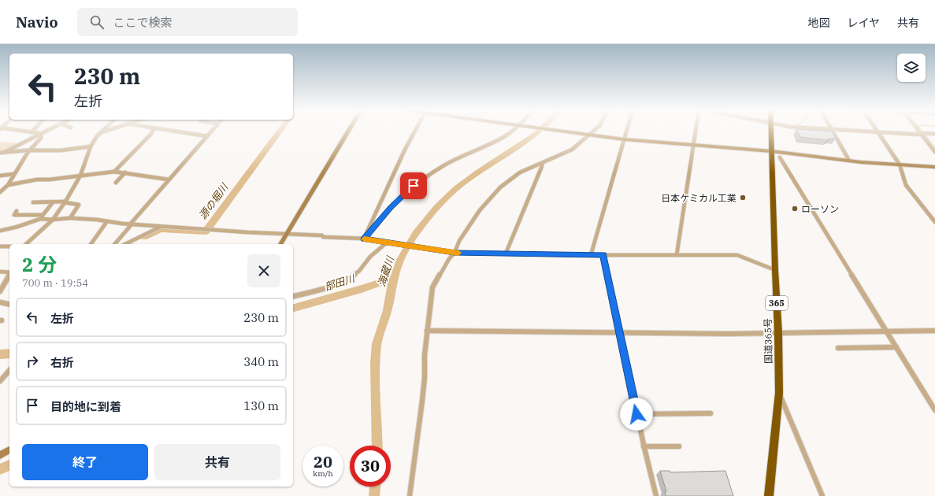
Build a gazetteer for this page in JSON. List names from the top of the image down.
{
  "streets": {
    "highway": ["365", "国道365号"]
  },
  "water": ["源の堀川", "海蔵川", "部田川"],
  "places": ["日本ケミカル工業", "ローソン"],
  "page": {
    "header": "Navio",
    "search": "ここで検索",
    "nav": ["地図", "レイヤ", "共有"],
    "turn": ["230 m", "左折"],
    "heading": ["2 分", "700 m · 19:54"],
    "list": [
      {
        "name": "左折",
        "value": "230 m"
      },
      {
        "name": "右折",
        "value": "340 m"
      },
      {
        "name": "目的地に到着",
        "value": "130 m"
      }
    ],
    "buttons": ["終了", "共有"],
    "speed": "20 km/h",
    "limit": "30"
  }
}
